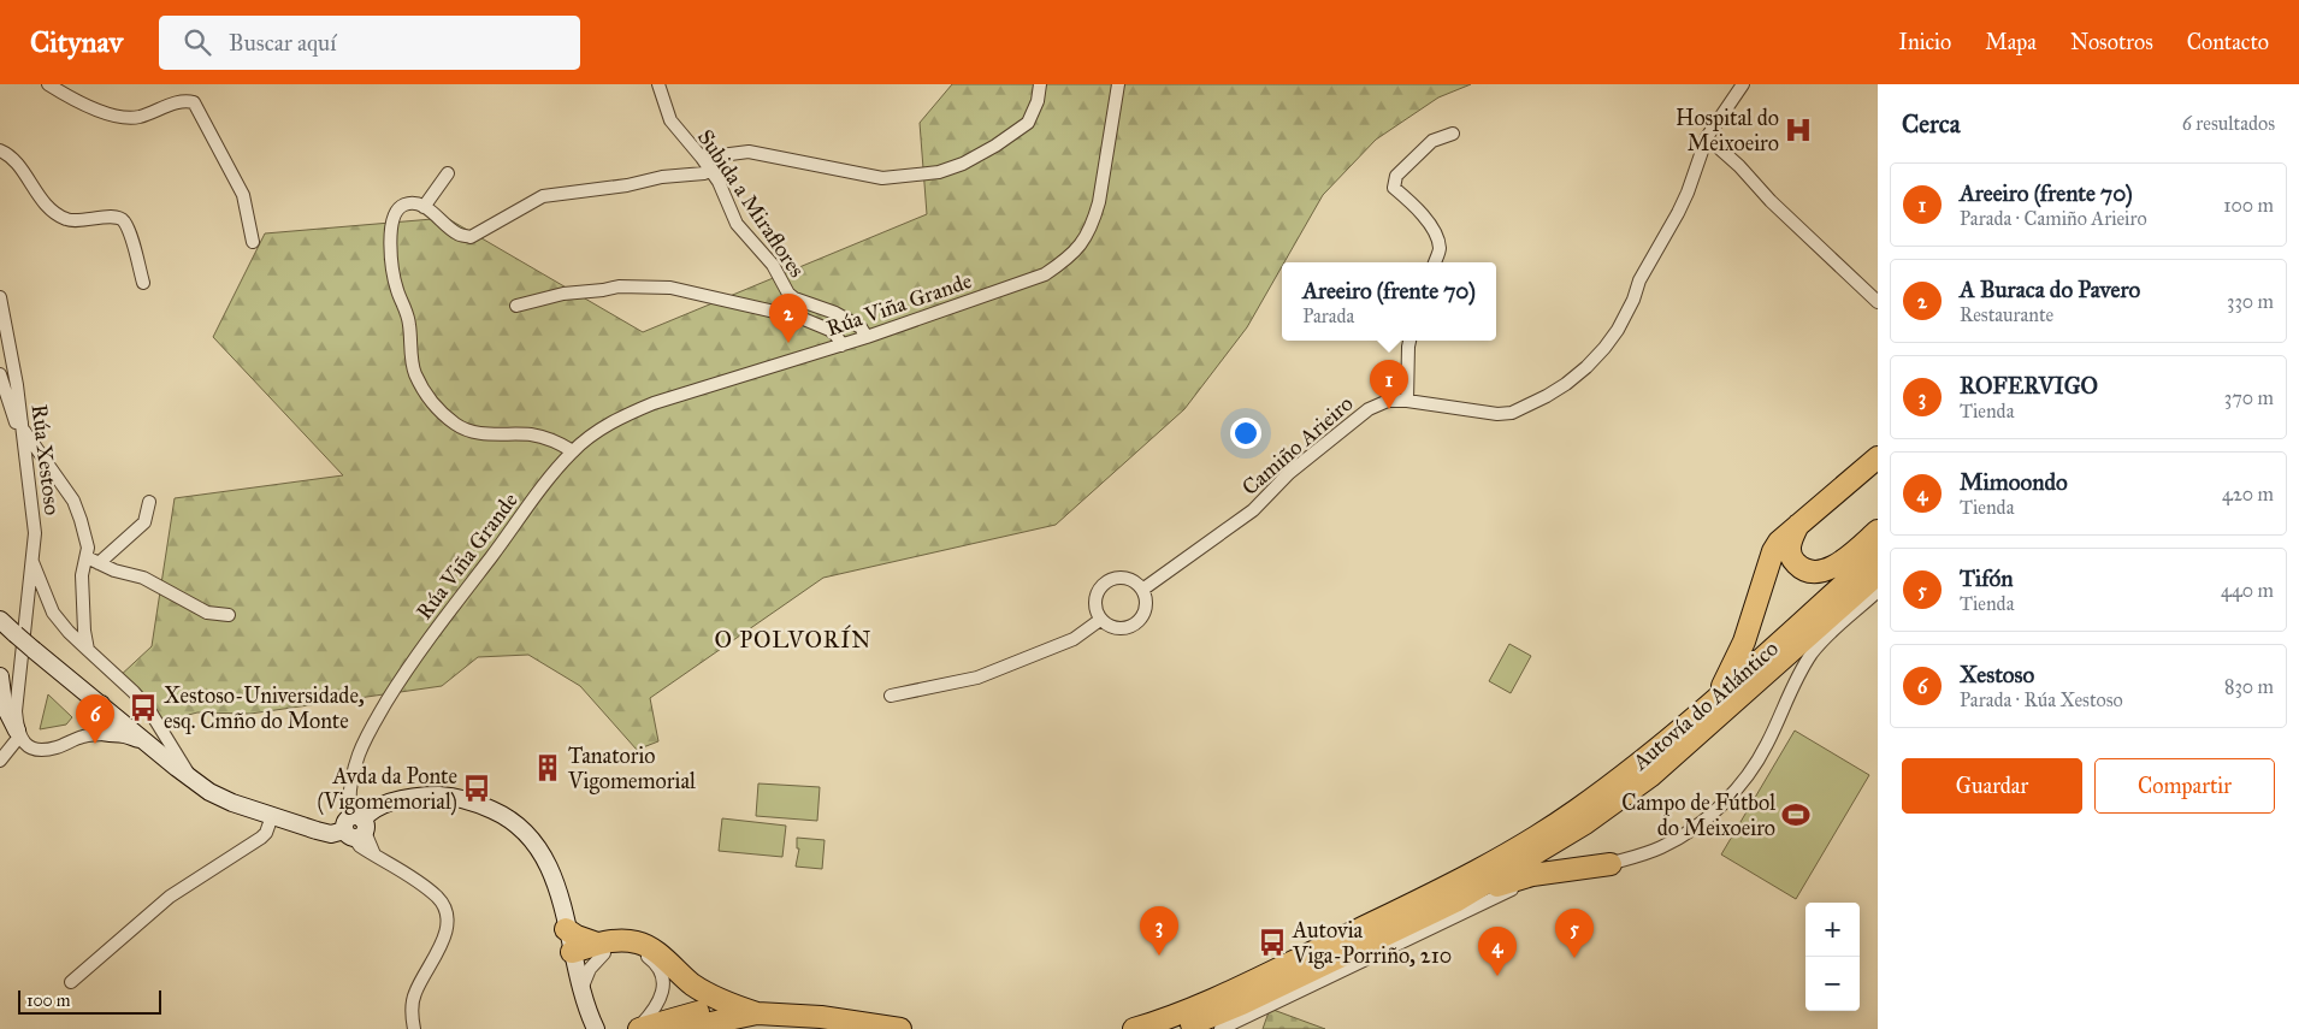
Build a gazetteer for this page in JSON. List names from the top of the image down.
{
  "streets": {
    "highway": ["Autovía do Atlántico"],
    "street": [
      "Subida a Miraflores",
      "Rúa Viña Grande",
      "Camiño Arieiro",
      "Rúa Xestoso"
    ]
  },
  "crossings": [
    ["Subida a Miraflores", "Rúa Viña Grande"]
  ],
  "districts": ["O POLVORÍN"],
  "places": {
    "hospital": ["Hospital do Meixoeiro"],
    "bus stop": ["Xestoso-Universidade, esq. Cmño do Monte", "Avda da Ponte (Vigomemorial)", "Autovia Viga-Porriño, 210"],
    "building": ["Tanatorio Vigomemorial"],
    "sports": ["Campo de Fútbol do Meixoeiro"]
  },
  "scale_bar": "100 m",
  "page": {
    "header": "Citynav",
    "search": "Buscar aquí",
    "nav": [
      "Inicio",
      "Mapa",
      "Nosotros",
      "Contacto"
    ],
    "heading": ["Cerca", "6 resultados"],
    "list": [
      {
        "mark": "1",
        "name": "Areeiro (frente 70)",
        "note": "Parada · Camiño Arieiro",
        "value": "100 m"
      },
      {
        "mark": "2",
        "name": "A Buraca do Pavero",
        "note": "Restaurante",
        "value": "330 m"
      },
      {
        "mark": "3",
        "name": "ROFERVIGO",
        "note": "Tienda",
        "value": "370 m"
      },
      {
        "mark": "4",
        "name": "Mimoondo",
        "note": "Tienda",
        "value": "420 m"
      },
      {
        "mark": "5",
        "name": "Tifón",
        "note": "Tienda",
        "value": "440 m"
      },
      {
        "mark": "6",
        "name": "Xestoso",
        "note": "Parada · Rúa Xestoso",
        "value": "830 m"
      }
    ],
    "popup": ["Areeiro (frente 70)", "Parada"],
    "pins": [
      "2",
      "1",
      "6",
      "3",
      "5",
      "4"
    ],
    "buttons": ["Guardar", "Compartir"],
    "map_buttons": ["+", "−"],
    "scale": "100 m"
  }
}
